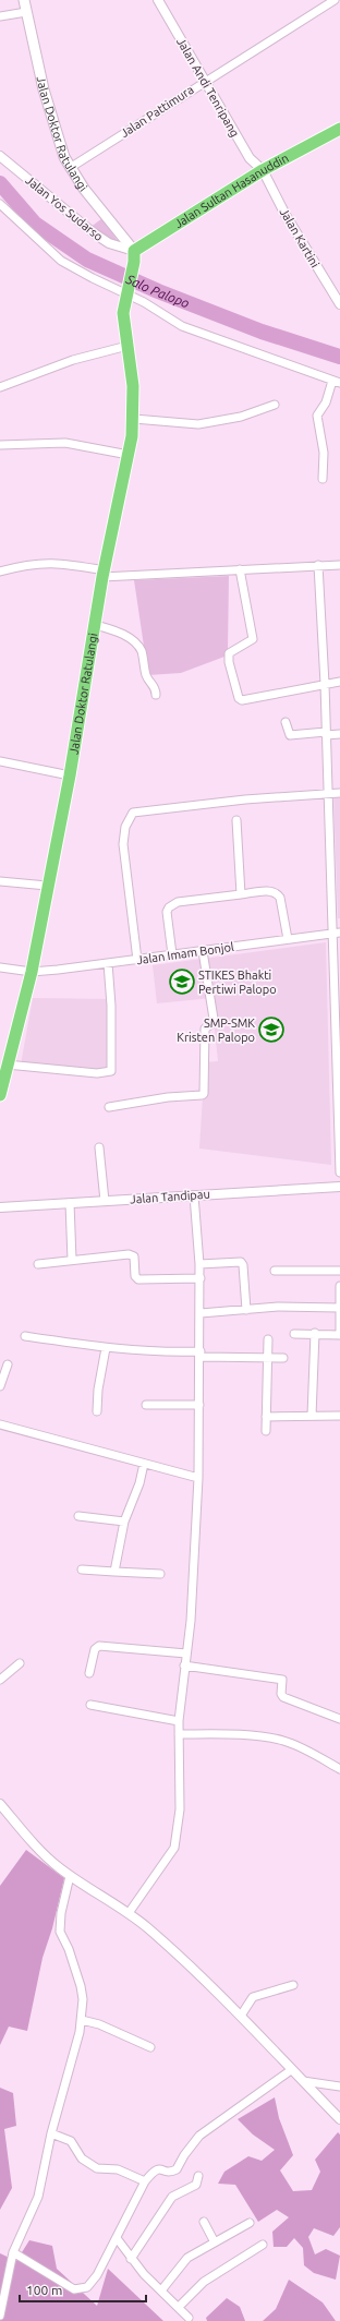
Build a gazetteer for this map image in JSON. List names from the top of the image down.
{
  "streets": {
    "highway": ["Jalan Doktor Ratulangi", "Jalan Sultan Hasanuddin"],
    "street": [
      "Jalan Andi Tenripang",
      "Jalan Pattimura",
      "Jalan Yos Sudarso",
      "Jalan Kartini",
      "Jalan Imam Bonjol",
      "Jalan Tandipau"
    ]
  },
  "crossings": [
    ["Jalan Andi Tenripang", "Jalan Pattimura"],
    ["Jalan Andi Tenripang", "Jalan Sultan Hasanuddin"],
    ["Jalan Andi Tenripang", "Jalan Kartini"],
    ["Jalan Pattimura", "Jalan Doktor Ratulangi"],
    ["Jalan Doktor Ratulangi", "Jalan Sultan Hasanuddin"],
    ["Jalan Doktor Ratulangi", "Jalan Yos Sudarso"],
    ["Jalan Doktor Ratulangi", "Jalan Imam Bonjol"],
    ["Jalan Sultan Hasanuddin", "Jalan Yos Sudarso"],
    ["Jalan Sultan Hasanuddin", "Jalan Kartini"]
  ],
  "water": ["Salo Palopo"],
  "places": {
    "school or university": ["STIKES Bhakti Pertiwi Palopo", "SMP-SMK Kristen Palopo"]
  },
  "scale_bar": "100 m"
}
